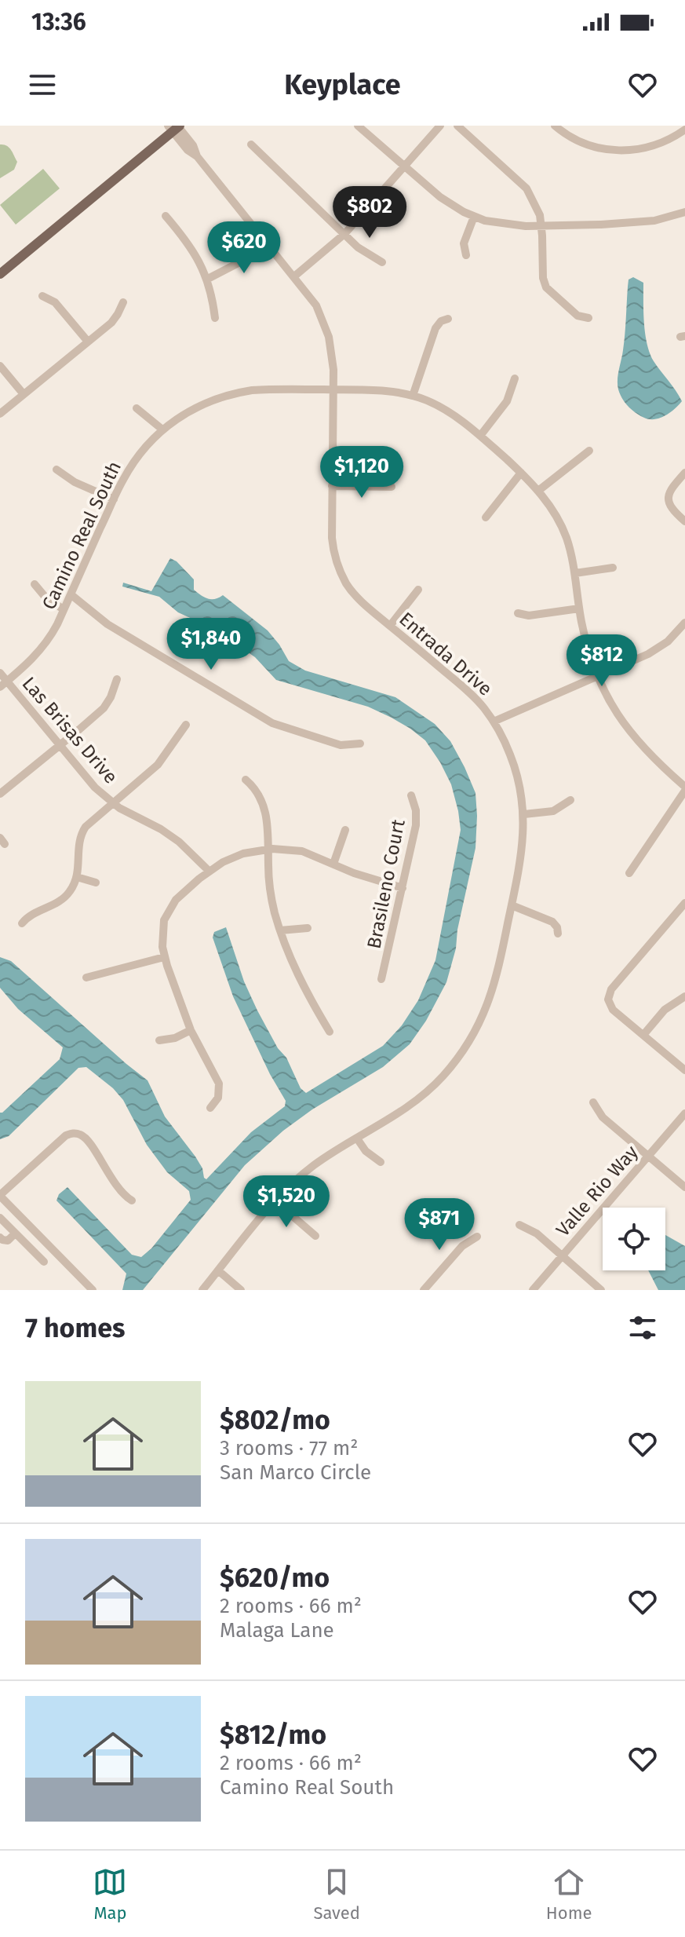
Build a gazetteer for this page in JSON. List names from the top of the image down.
{
  "streets": {
    "street": [
      "Camino Real South",
      "Entrada Drive",
      "Las Brisas Drive",
      "Brasileno Court",
      "Valle Rio Way"
    ]
  },
  "crossings": [
    ["Camino Real South", "Entrada Drive"],
    ["Camino Real South", "Las Brisas Drive"]
  ],
  "page": {
    "status": "13:36",
    "header": "Keyplace",
    "price": [
      "$802",
      "$620",
      "$1,120",
      "$1,840",
      "$812",
      "$1,520",
      "$871"
    ],
    "heading": "7 homes",
    "list": [
      {
        "name": "$802/mo",
        "note": "3 rooms · 77 m² · San Marco Circle"
      },
      {
        "name": "$620/mo",
        "note": "2 rooms · 66 m² · Malaga Lane"
      },
      {
        "name": "$812/mo",
        "note": "2 rooms · 66 m² · Camino Real South"
      }
    ],
    "tabs": ["Map", "Saved", "Home"]
  }
}
